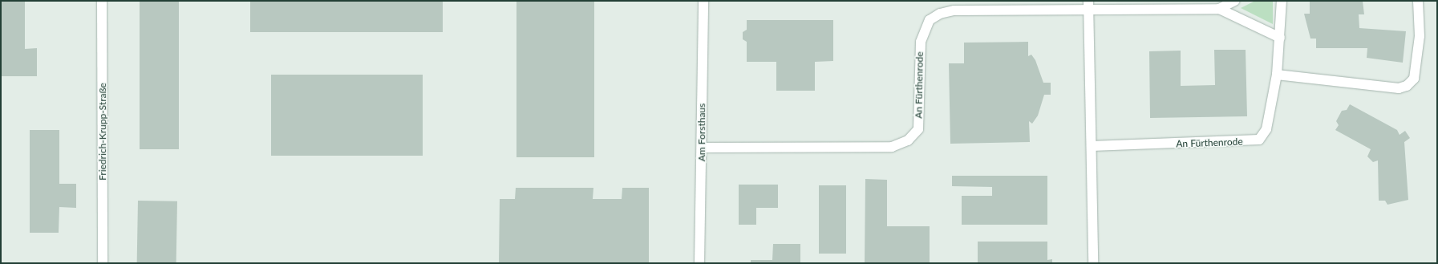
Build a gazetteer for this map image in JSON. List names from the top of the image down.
{
  "streets": {
    "street": ["An Fürthenrode", "Friedrich-Krupp-Straße", "Am Forsthaus"]
  },
  "crossings": [
    ["An Fürthenrode", "Am Forsthaus"]
  ]
}
